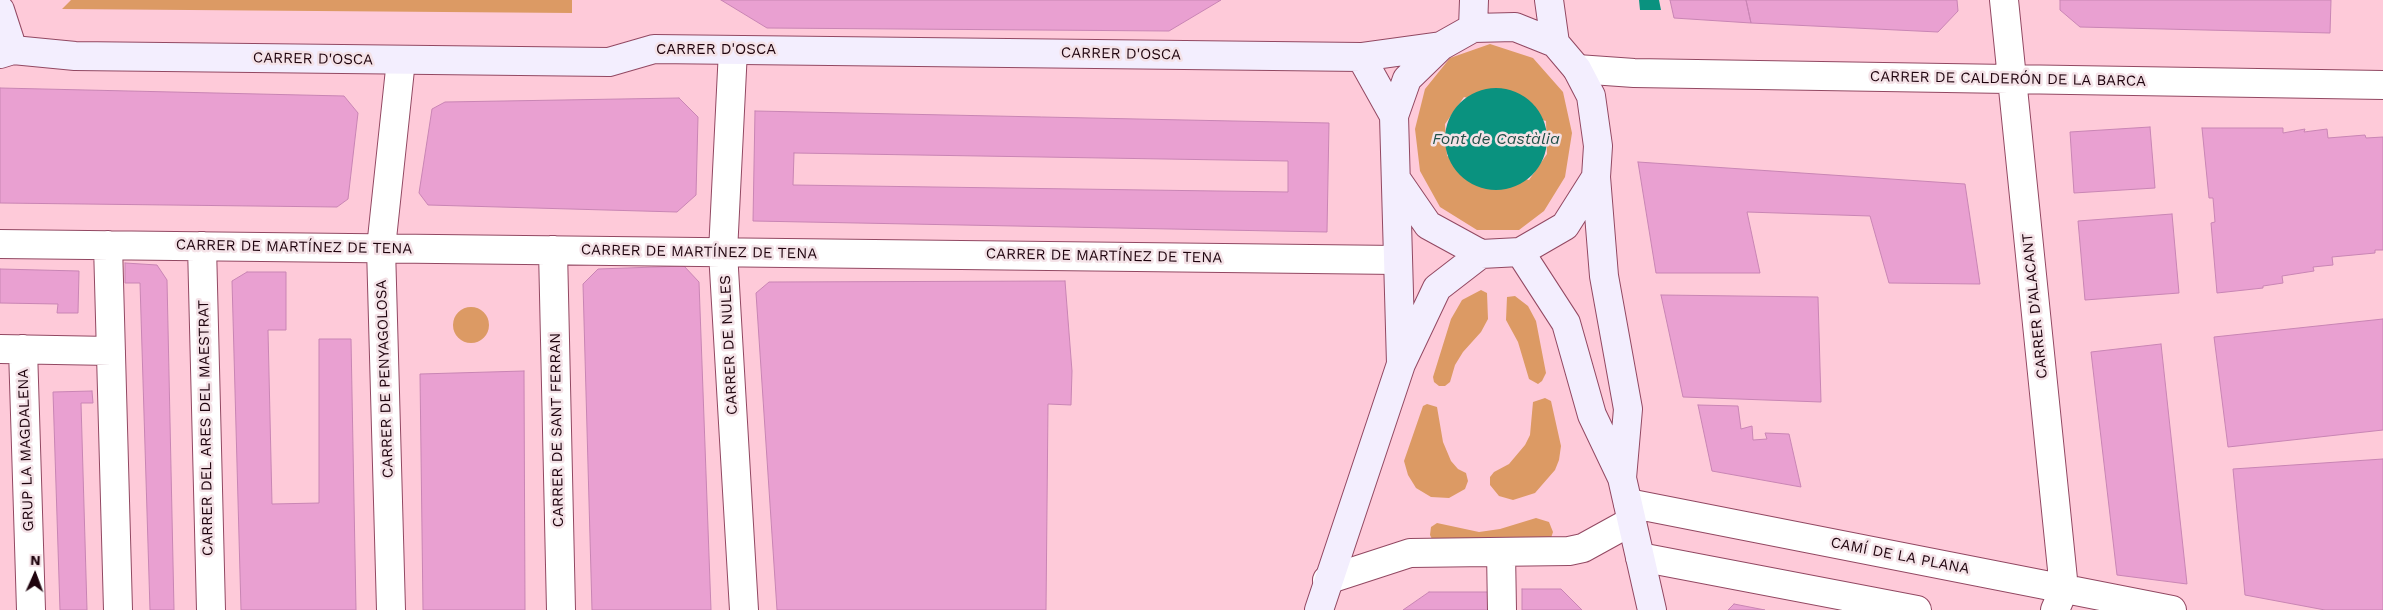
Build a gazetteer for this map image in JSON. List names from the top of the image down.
{
  "streets": {
    "main road": ["CARRER D'OSCA"],
    "street": [
      "CARRER DE CALDERÓN DE LA BARCA",
      "CARRER DE MARTÍNEZ DE TENA",
      "CARRER D'ALACANT",
      "CARRER DE NULES",
      "CARRER DE PENYAGOLOSA",
      "CARRER DEL ARES DEL MAESTRAT",
      "CARRER DE SANT FERRAN",
      "GRUP LA MAGDALENA",
      "CAMÍ DE LA PLANA"
    ]
  },
  "crossings": [
    ["CARRER D'OSCA", "CARRER DE NULES"],
    ["CARRER D'OSCA", "CARRER DE PENYAGOLOSA"],
    ["CARRER DE CALDERÓN DE LA BARCA", "CARRER D'ALACANT"],
    ["CARRER DE MARTÍNEZ DE TENA", "CARRER DE NULES"],
    ["CARRER DE MARTÍNEZ DE TENA", "CARRER DE PENYAGOLOSA"],
    ["CARRER DE MARTÍNEZ DE TENA", "CARRER DEL ARES DEL MAESTRAT"],
    ["CARRER DE MARTÍNEZ DE TENA", "CARRER DE SANT FERRAN"],
    ["CARRER D'ALACANT", "CAMÍ DE LA PLANA"]
  ],
  "water": ["Font de Castàlia"],
  "north": "top"
}
